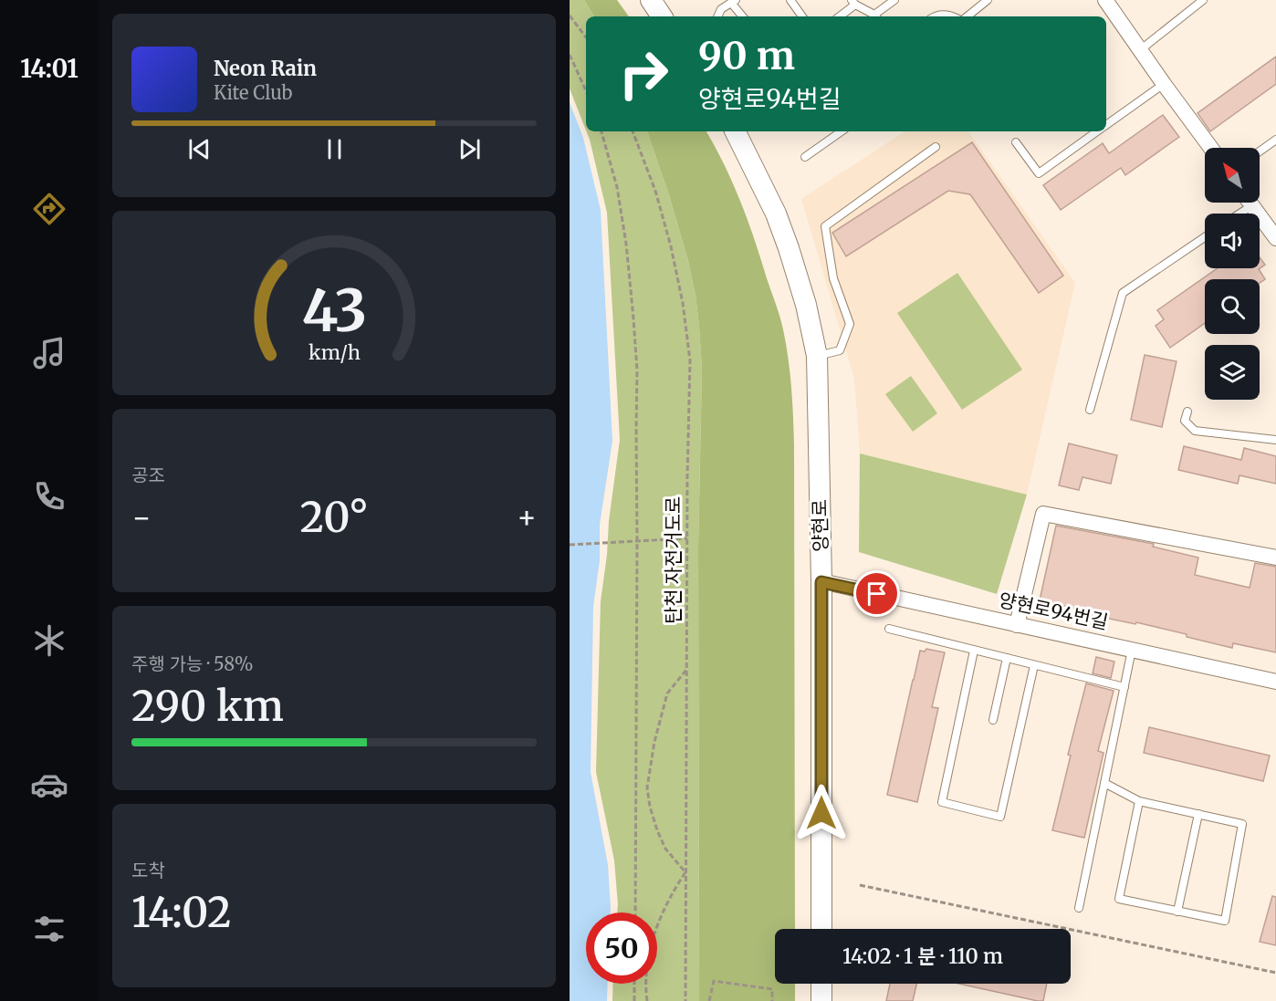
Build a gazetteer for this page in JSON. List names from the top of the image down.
{
  "streets": {
    "main road": ["양현로"],
    "street": ["양현로94번길"],
    "path": ["탄천 자전거도로"]
  },
  "crossings": [
    ["양현로", "양현로94번길"]
  ],
  "north": "top left",
  "page": {
    "tabs": "14:01",
    "turn": ["90 m", "양현로94번길"],
    "song": ["Neon Rain", "Kite Club"],
    "tile": [
      "공조",
      ["주행 가능 · 58%", "290 km"],
      ["도착", "14:02"]
    ],
    "heat": ["−", "20°", "+"],
    "limit": "50",
    "trip": "14:02 · 1 분 · 110 m",
    "gauge": ["43", "km/h"]
  }
}
